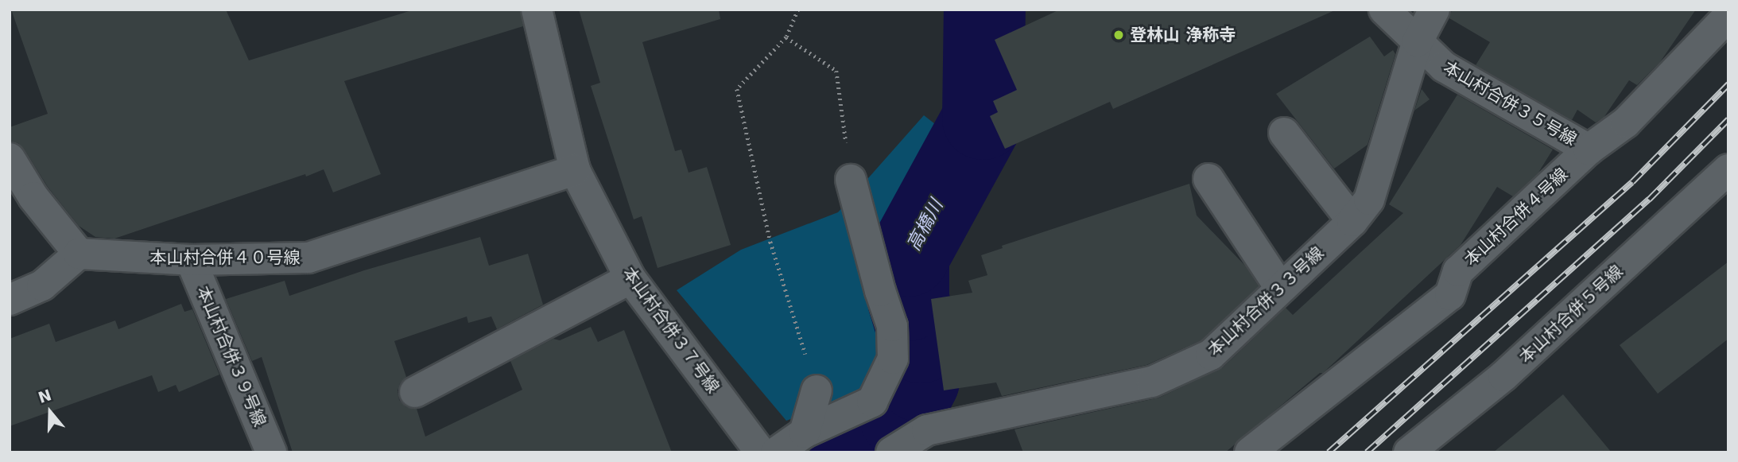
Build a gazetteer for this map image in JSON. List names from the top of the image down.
{
  "streets": {
    "street": [
      "本山村合併３５号線",
      "本山村合併４号線",
      "本山村合併４０号線",
      "本山村合併３３号線",
      "本山村合併５号線",
      "本山村合併３７号線",
      "本山村合併３９号線"
    ]
  },
  "crossings": [
    ["本山村合併３５号線", "本山村合併４号線"],
    ["本山村合併３５号線", "本山村合併３３号線"],
    ["本山村合併４０号線", "本山村合併３７号線"],
    ["本山村合併４０号線", "本山村合併３９号線"]
  ],
  "water": ["高橋川"],
  "places": ["登林山 浄称寺"],
  "north": "top"
}
